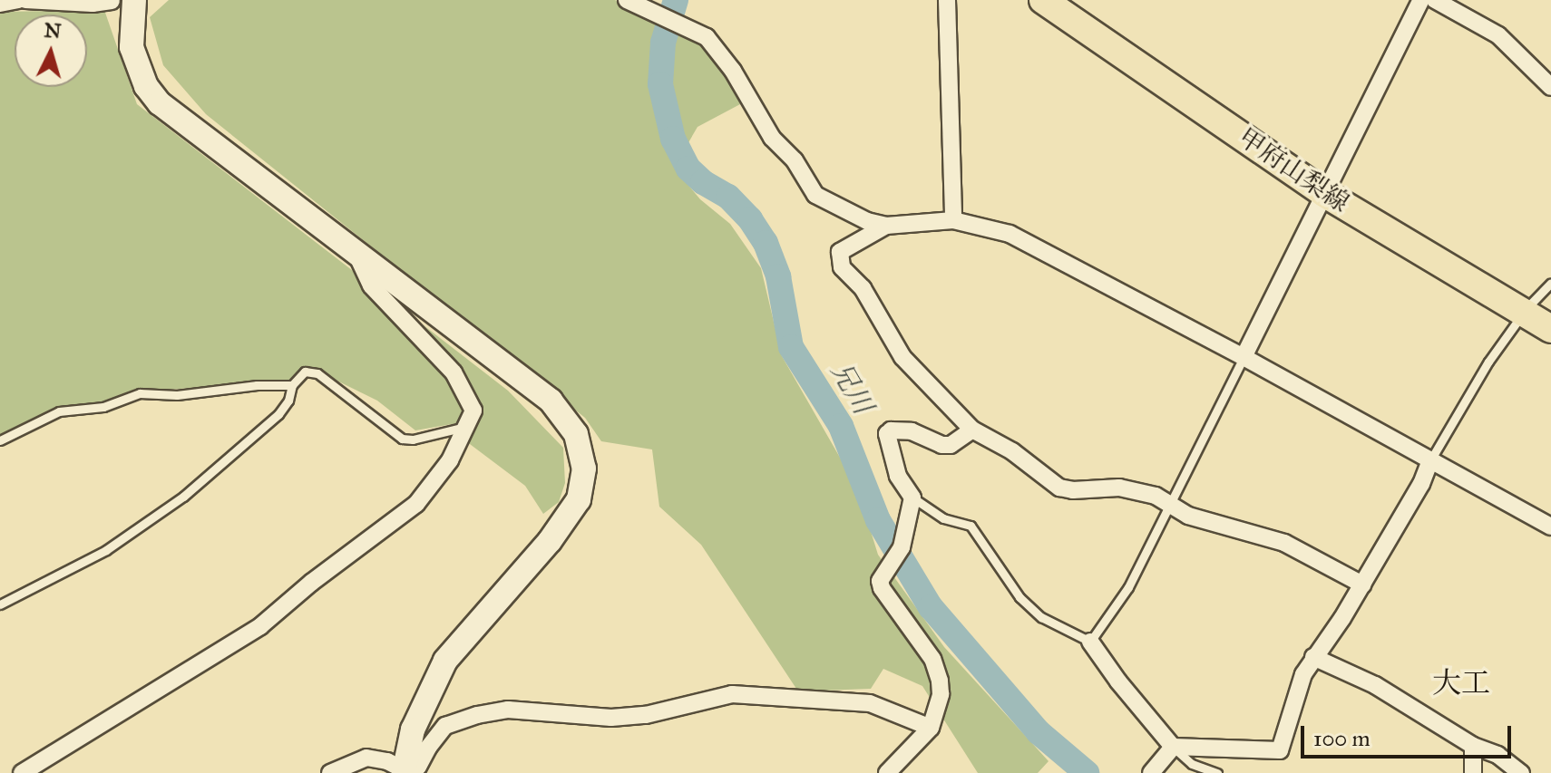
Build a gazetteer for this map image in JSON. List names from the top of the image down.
{
  "streets": {
    "main road": ["甲府山梨線"]
  },
  "districts": ["大工"],
  "water": ["兄川"],
  "scale_bar": "100 m",
  "north": "top"
}
